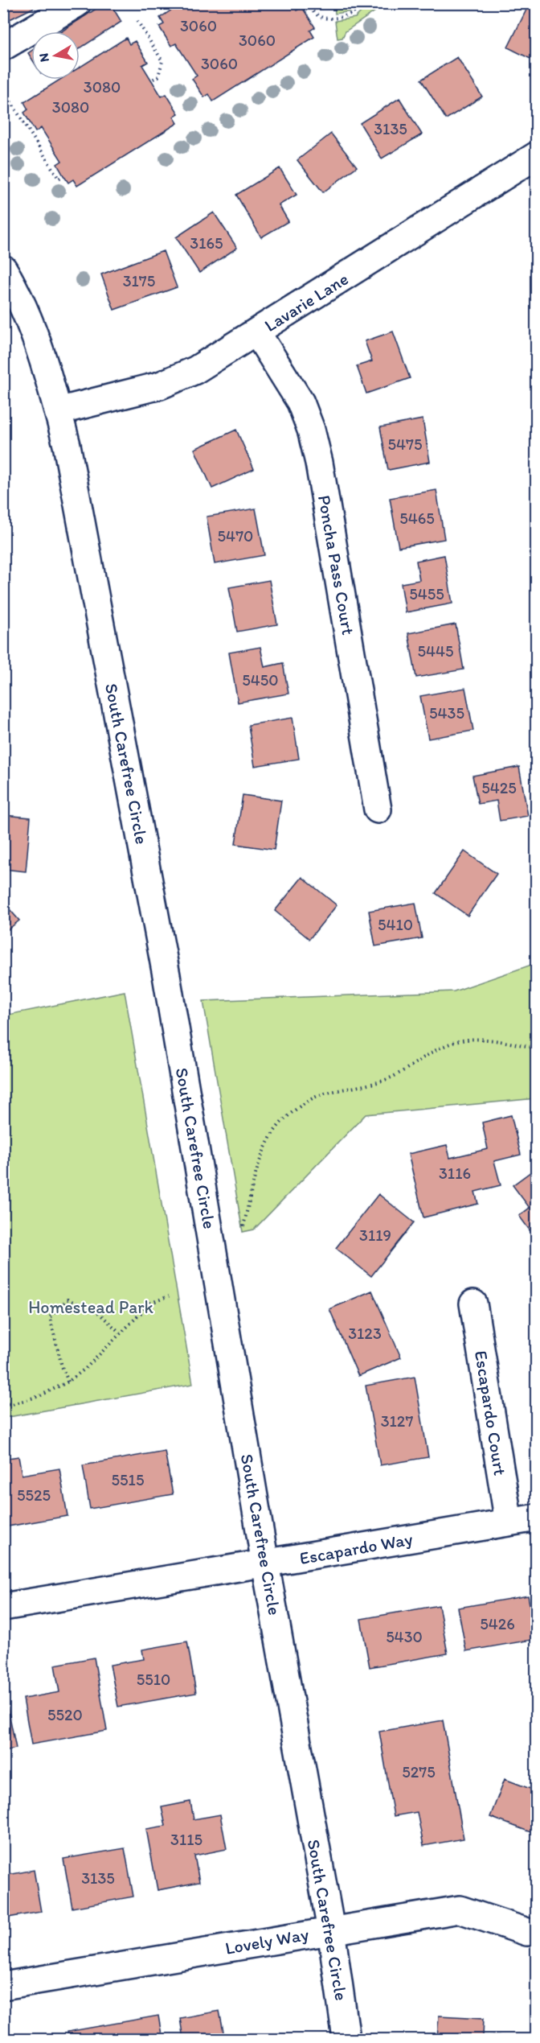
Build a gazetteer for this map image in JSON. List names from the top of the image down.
{
  "streets": {
    "street": [
      "Lavarie Lane",
      "Poncha Pass Court",
      "South Carefree Circle",
      "Escapardo Court",
      "Escapardo Way",
      "Lovely Way"
    ]
  },
  "crossings": [
    ["Lavarie Lane", "Poncha Pass Court"],
    ["Lavarie Lane", "South Carefree Circle"],
    ["South Carefree Circle", "Escapardo Way"],
    ["South Carefree Circle", "Lovely Way"],
    ["Escapardo Court", "Escapardo Way"]
  ],
  "parks": ["Homestead Park"],
  "house_numbers": [
    "3060",
    "3060",
    "3060",
    "3080",
    "3080",
    "3135",
    "3165",
    "3175",
    "5475",
    "5465",
    "5470",
    "5455",
    "5445",
    "5450",
    "5435",
    "5425",
    "5410",
    "3116",
    "3119",
    "3123",
    "3127",
    "5515",
    "5525",
    "5426",
    "5430",
    "5510",
    "5520",
    "5275",
    "3115",
    "3135"
  ],
  "north": "left"
}
